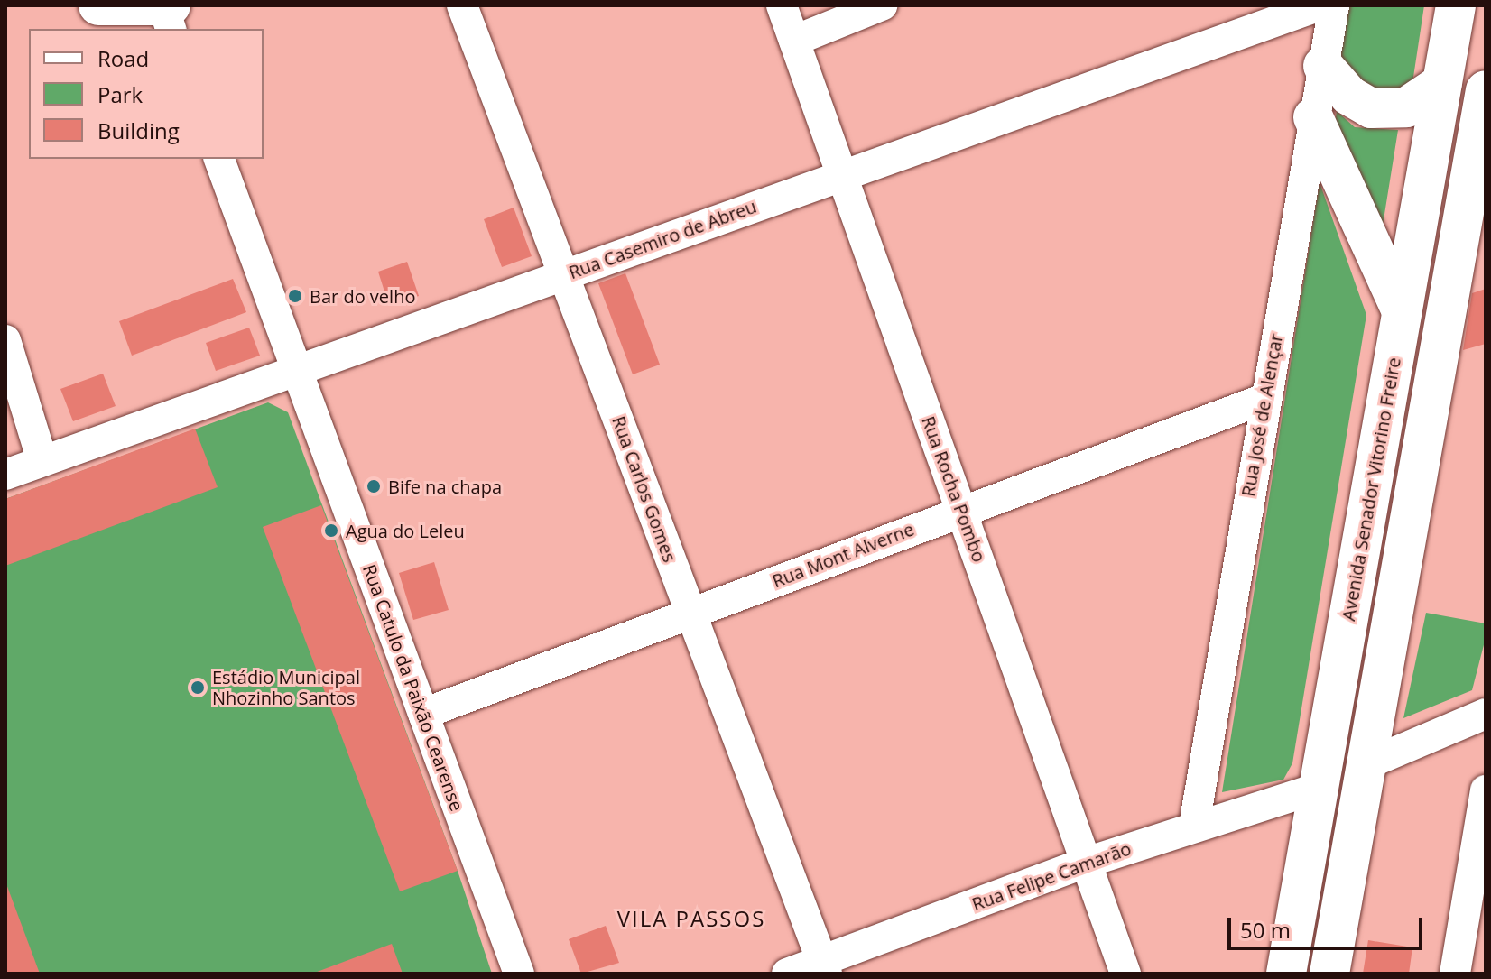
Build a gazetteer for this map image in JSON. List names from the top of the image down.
{
  "streets": {
    "main road": ["Avenida Senador Vitorino Freire"],
    "street": [
      "Rua Casemiro de Abreu",
      "Rua José de Alençar",
      "Rua Carlos Gomes",
      "Rua Rocha Pombo",
      "Rua Mont Alverne",
      "Rua Catulo da Paixão Cearense",
      "Rua Felipe Camarão"
    ]
  },
  "crossings": [
    ["Rua Casemiro de Abreu", "Rua Carlos Gomes"],
    ["Rua Casemiro de Abreu", "Rua Rocha Pombo"],
    ["Rua Casemiro de Abreu", "Rua Catulo da Paixão Cearense"],
    ["Rua José de Alençar", "Rua Mont Alverne"],
    ["Rua José de Alençar", "Rua Felipe Camarão"],
    ["Rua Carlos Gomes", "Rua Mont Alverne"],
    ["Rua Carlos Gomes", "Rua Felipe Camarão"],
    ["Rua Rocha Pombo", "Rua Mont Alverne"],
    ["Rua Rocha Pombo", "Rua Felipe Camarão"],
    ["Avenida Senador Vitorino Freire", "Rua Felipe Camarão"],
    ["Rua Mont Alverne", "Rua Catulo da Paixão Cearense"]
  ],
  "districts": ["VILA PASSOS"],
  "places": [
    "Bar do velho",
    "Bife na chapa",
    "Agua do Leleu",
    "Estádio Municipal Nhozinho Santos"
  ],
  "legend": ["Road", "Park", "Building"],
  "scale_bar": "50 m"
}
